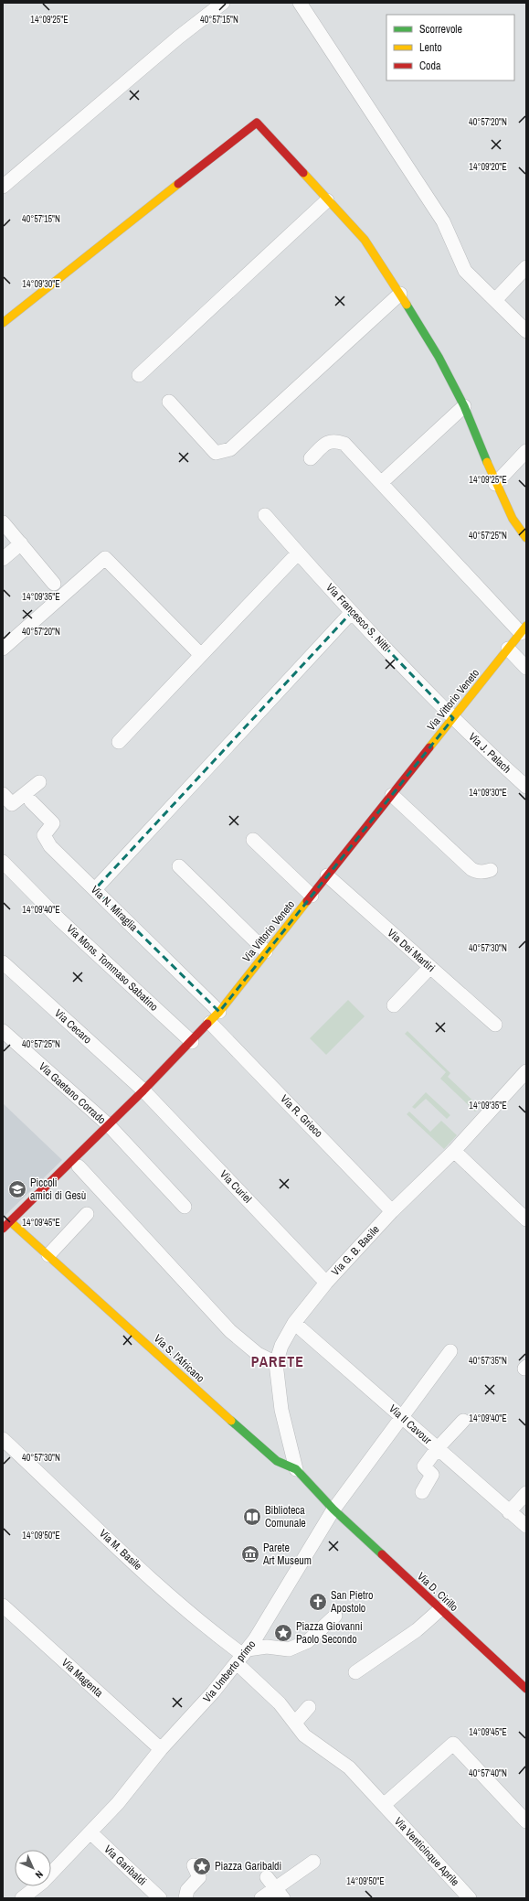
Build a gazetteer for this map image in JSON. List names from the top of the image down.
{
  "streets": {
    "street": [
      "Via Francesco S. Nitti",
      "Via Vittorio Veneto",
      "Via J. Palach",
      "Via N. Miraglia",
      "Via Dei Martiri",
      "Via Mons. Tommaso Sabatino",
      "Via Cecaro",
      "Via Gaetano Corrado",
      "Via R. Grieco",
      "Via Curiel",
      "Via G. B. Basile",
      "Via S. l'Africano",
      "Via II Cavour",
      "Via M. Basile",
      "Via D. Cirillo",
      "Via Umberto primo",
      "Via Magenta",
      "Via Venticinque Aprile",
      "Via Garibaldi"
    ]
  },
  "crossings": [
    ["Via Francesco S. Nitti", "Via Vittorio Veneto"],
    ["Via Francesco S. Nitti", "Via J. Palach"],
    ["Via Vittorio Veneto", "Via J. Palach"],
    ["Via Vittorio Veneto", "Via N. Miraglia"],
    ["Via Vittorio Veneto", "Via Dei Martiri"],
    ["Via Vittorio Veneto", "Via Mons. Tommaso Sabatino"],
    ["Via Vittorio Veneto", "Via Cecaro"],
    ["Via Vittorio Veneto", "Via Gaetano Corrado"],
    ["Via Vittorio Veneto", "Via R. Grieco"],
    ["Via Vittorio Veneto", "Via Curiel"],
    ["Via Vittorio Veneto", "Via S. l'Africano"],
    ["Via Cecaro", "Via Curiel"],
    ["Via R. Grieco", "Via G. B. Basile"],
    ["Via Curiel", "Via G. B. Basile"],
    ["Via G. B. Basile", "Via S. l'Africano"],
    ["Via G. B. Basile", "Via II Cavour"],
    ["Via S. l'Africano", "Via D. Cirillo"],
    ["Via S. l'Africano", "Via Umberto primo"],
    ["Via II Cavour", "Via Umberto primo"],
    ["Via M. Basile", "Via Umberto primo"],
    ["Via M. Basile", "Via Venticinque Aprile"],
    ["Via D. Cirillo", "Via Umberto primo"],
    ["Via Umberto primo", "Via Magenta"],
    ["Via Umberto primo", "Via Venticinque Aprile"],
    ["Via Umberto primo", "Via Garibaldi"]
  ],
  "districts": ["PARETE"],
  "places": {
    "school or university": ["Piccoli amici di Gesù"],
    "library": ["Biblioteca Comunale"],
    "museum": ["Parete Art Museum"],
    "church": ["San Pietro Apostolo"],
    "place": ["Piazza Giovanni Paolo Secondo", "Piazza Garibaldi"]
  },
  "legend": ["Scorrevole", "Lento", "Coda"],
  "north": "bottom right",
  "coordinates": [
    "14°09'25\"E",
    "40°57'15\"N",
    "40°57'20\"N",
    "14°09'20\"E",
    "14°09'30\"E",
    "40°57'25\"N",
    "14°09'35\"E",
    "14°09'40\"E",
    "40°57'30\"N",
    "14°09'45\"E",
    "40°57'35\"N",
    "14°09'50\"E",
    "40°57'40\"N"
  ]
}
